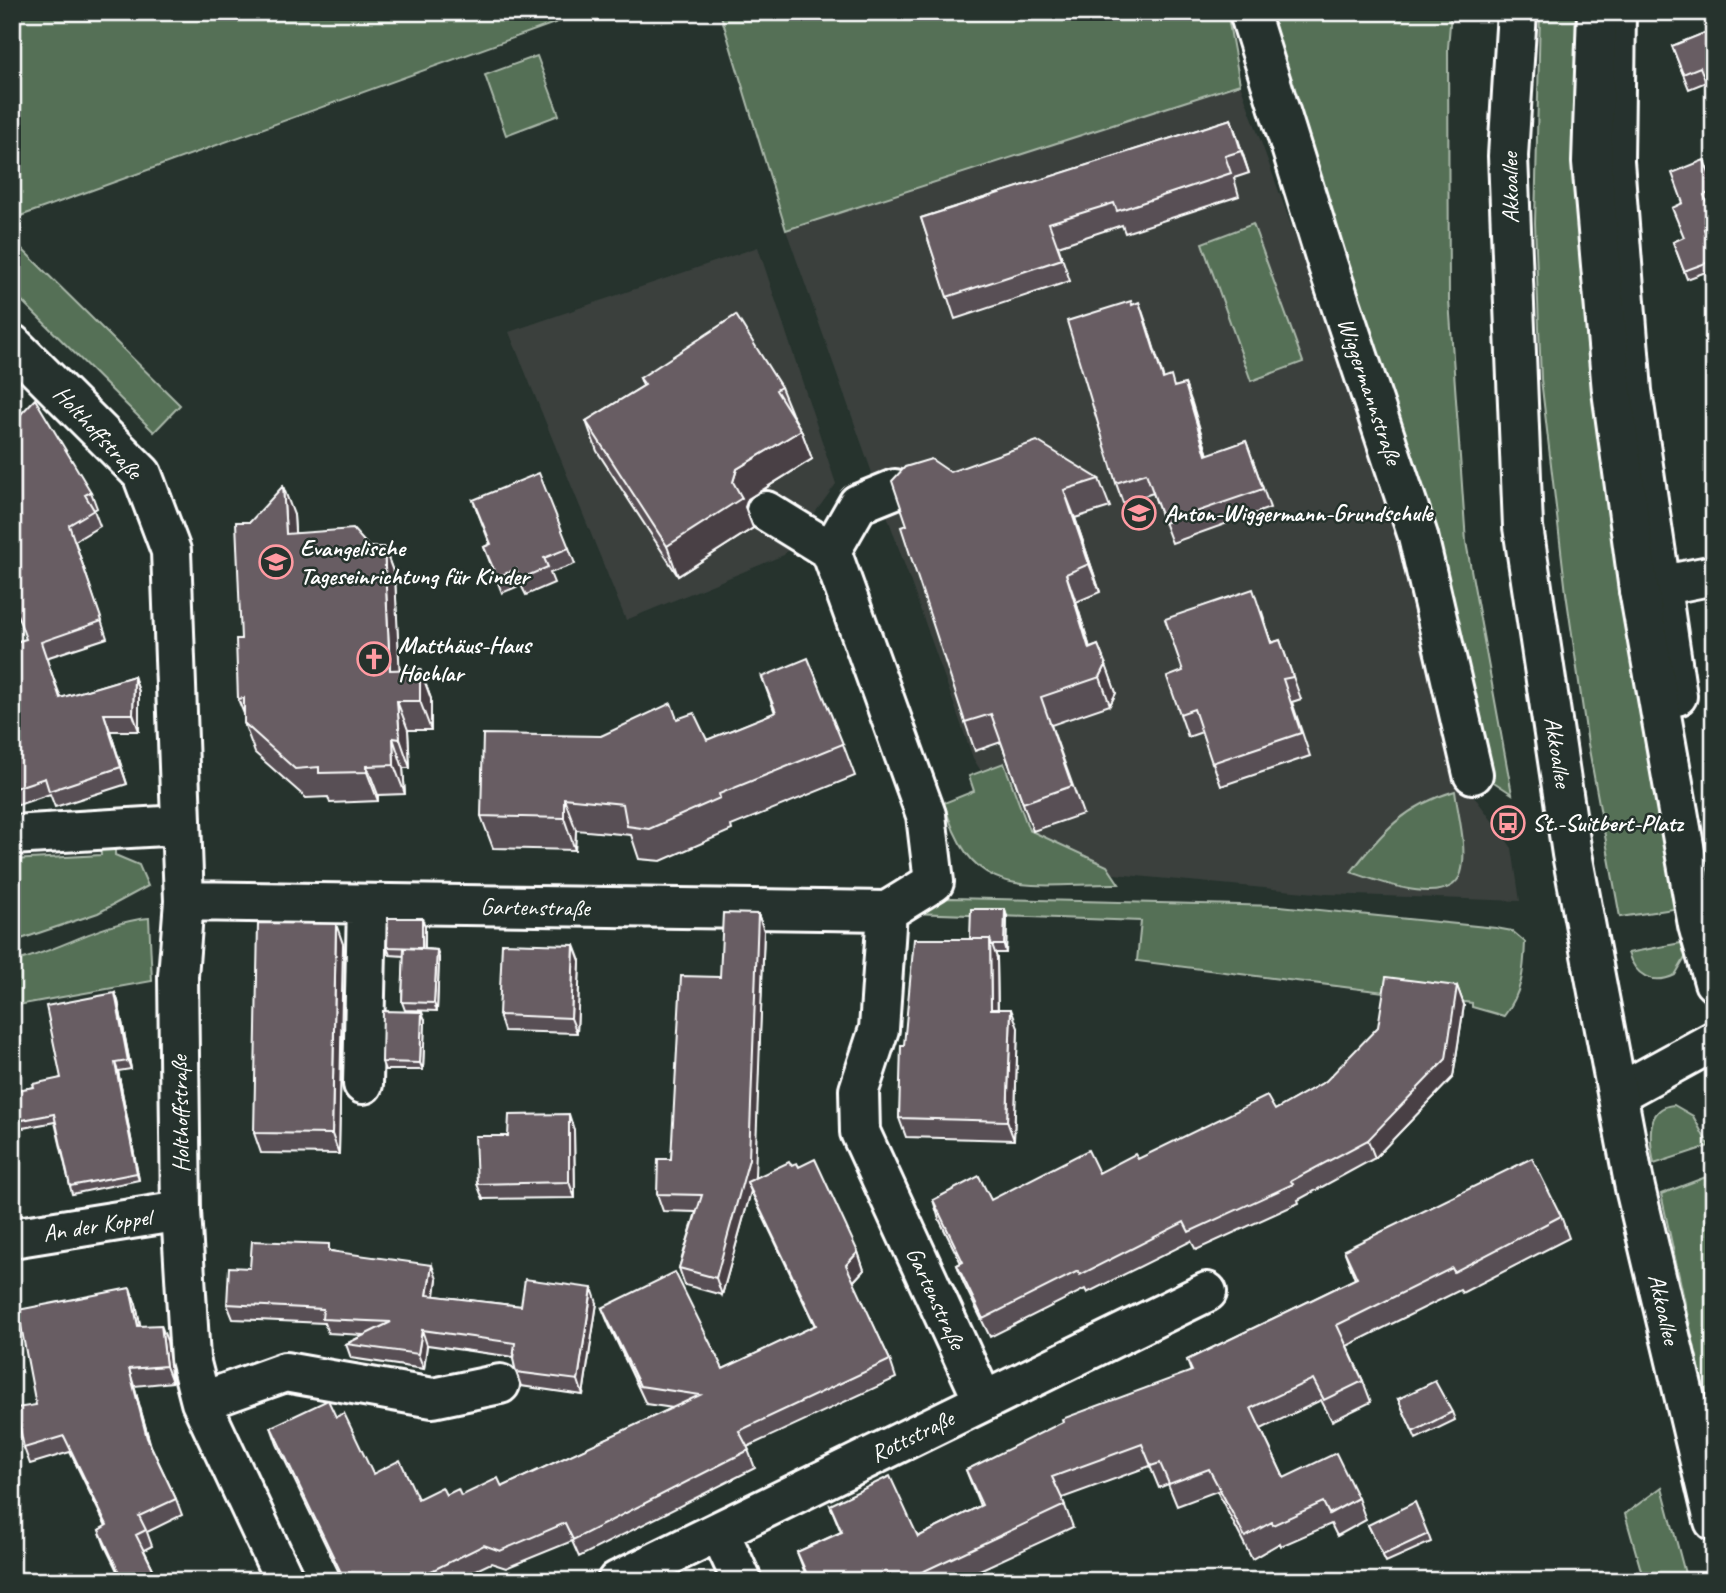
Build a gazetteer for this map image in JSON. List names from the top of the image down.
{
  "streets": {
    "street": [
      "Akkoallee",
      "Wiggermannstraße",
      "Holthoffstraße",
      "Gartenstraße",
      "An der Koppel",
      "Rottstraße"
    ]
  },
  "crossings": [
    ["Holthoffstraße", "Gartenstraße"],
    ["Holthoffstraße", "An der Koppel"],
    ["Gartenstraße", "Rottstraße"]
  ],
  "places": {
    "school or university": ["Anton-Wiggermann-Grundschule", "Evangelische Tageseinrichtung für Kinder"],
    "church": ["Matthäus-Haus Hochlar"],
    "bus stop": ["St.-Suitbert-Platz"]
  }
}
